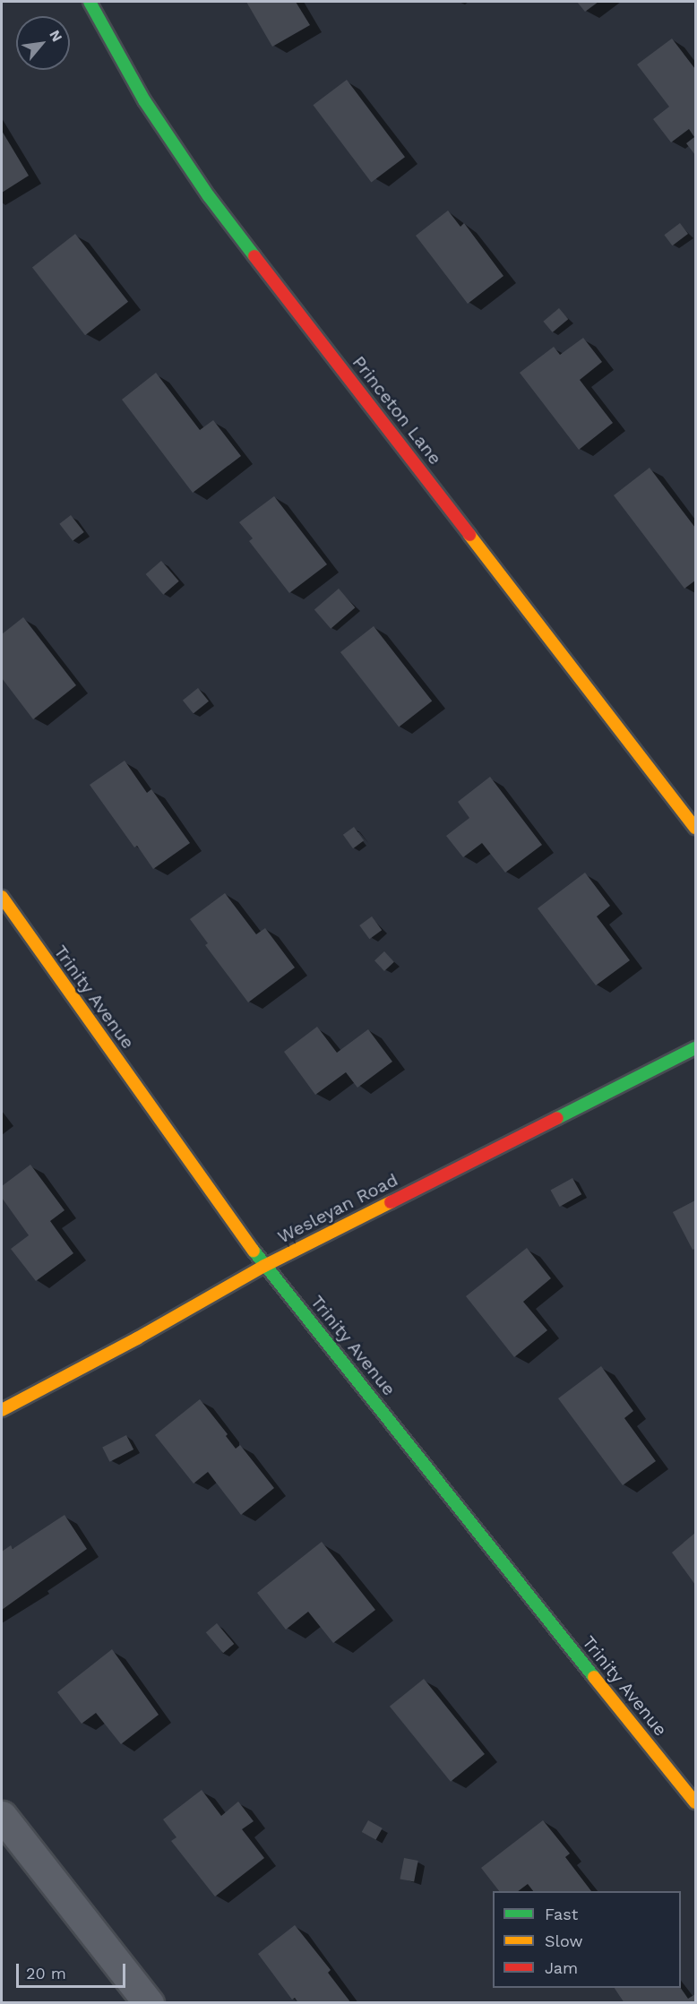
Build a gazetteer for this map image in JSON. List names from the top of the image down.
{
  "streets": {
    "street": ["Princeton Lane", "Trinity Avenue", "Wesleyan Road"]
  },
  "crossings": [
    ["Trinity Avenue", "Wesleyan Road"]
  ],
  "legend": ["Fast", "Slow", "Jam"],
  "scale_bar": "20 m",
  "north": "top right"
}
